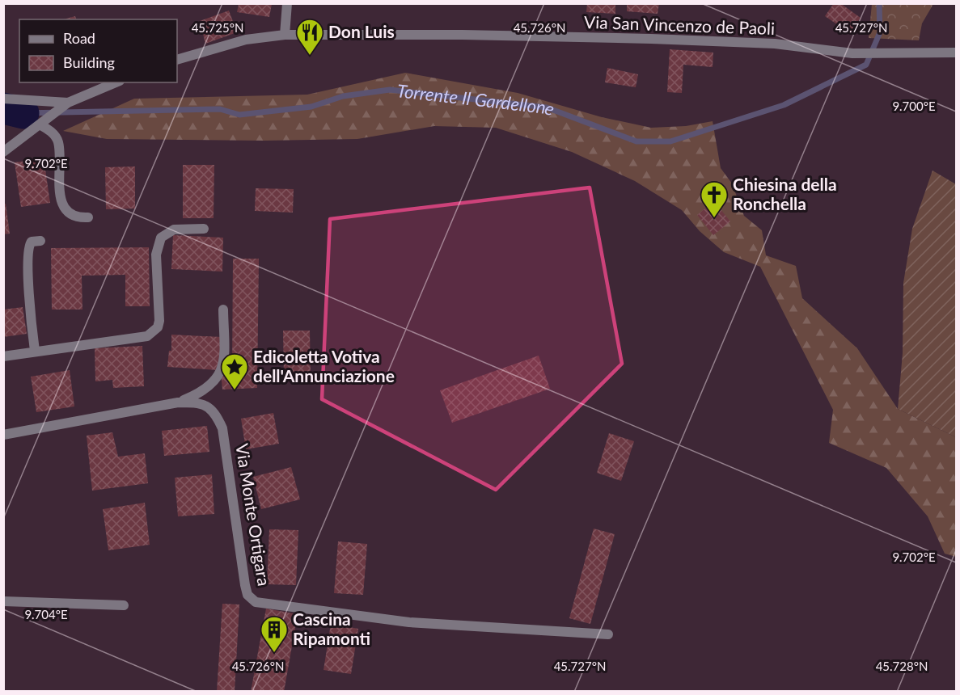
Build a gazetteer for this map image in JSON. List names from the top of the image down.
{
  "streets": {
    "street": ["Via San Vincenzo de Paoli", "Via Monte Ortigara"]
  },
  "water": ["Torrente Il Gardellone"],
  "places": {
    "restaurant": ["Don Luis"],
    "church": ["Chiesina della Ronchella"],
    "place": ["Edicoletta Votiva dell'Annunciazione"],
    "building": ["Cascina Ripamonti"]
  },
  "legend": ["Road", "Building"],
  "coordinates": [
    "45.725°N",
    "45.726°N",
    "45.727°N",
    "9.700°E",
    "9.702°E",
    "9.704°E",
    "45.728°N"
  ]
}
